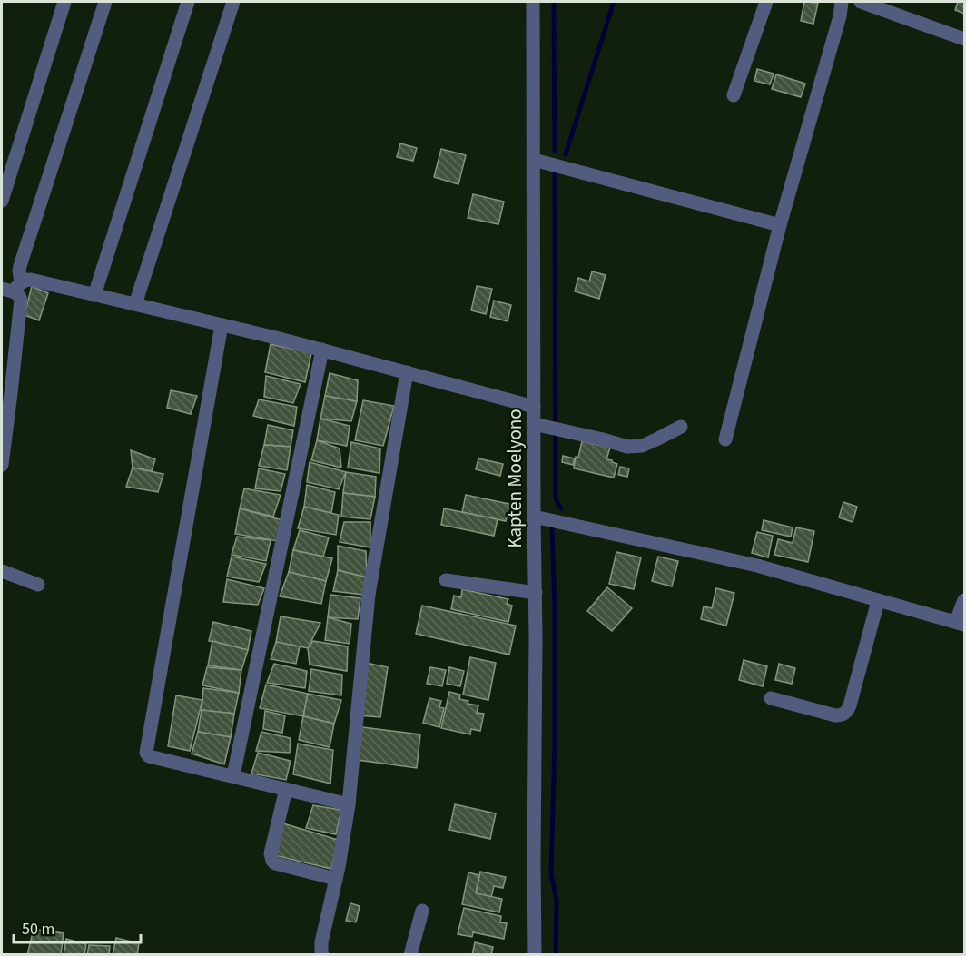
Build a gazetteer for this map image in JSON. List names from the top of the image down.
{
  "streets": {
    "street": ["Kapten Moelyono"]
  },
  "scale_bar": "50 m"
}
